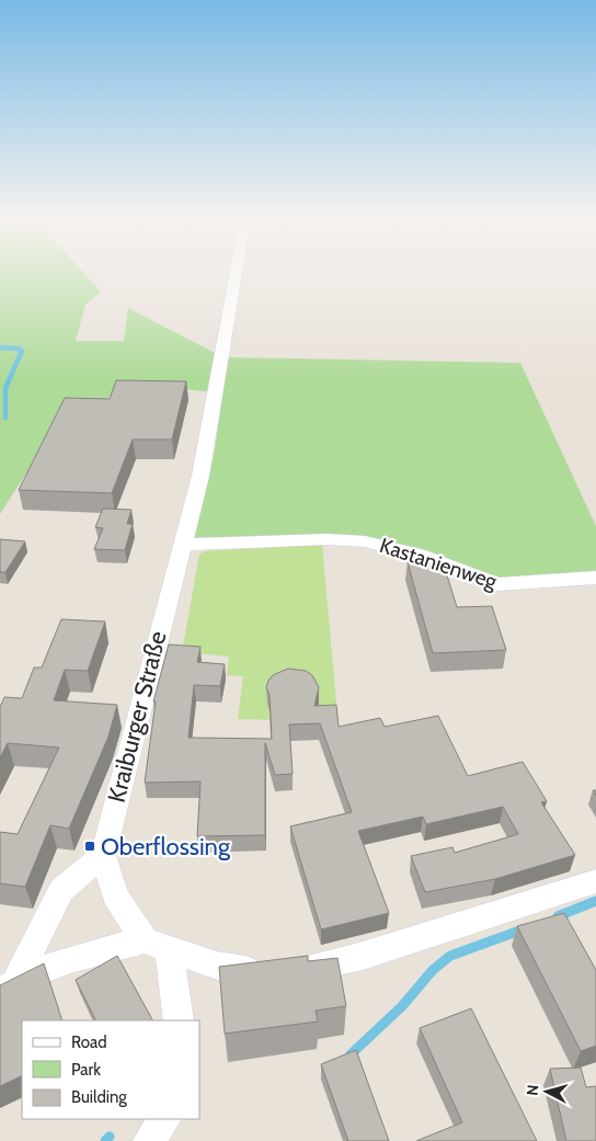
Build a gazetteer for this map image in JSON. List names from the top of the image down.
{
  "streets": {
    "street": ["Kastanienweg", "Kraiburger Straße"]
  },
  "crossings": [
    ["Kastanienweg", "Kraiburger Straße"]
  ],
  "places": {
    "transit": ["Oberflossing"]
  },
  "legend": ["Road", "Park", "Building"],
  "north": "left"
}
